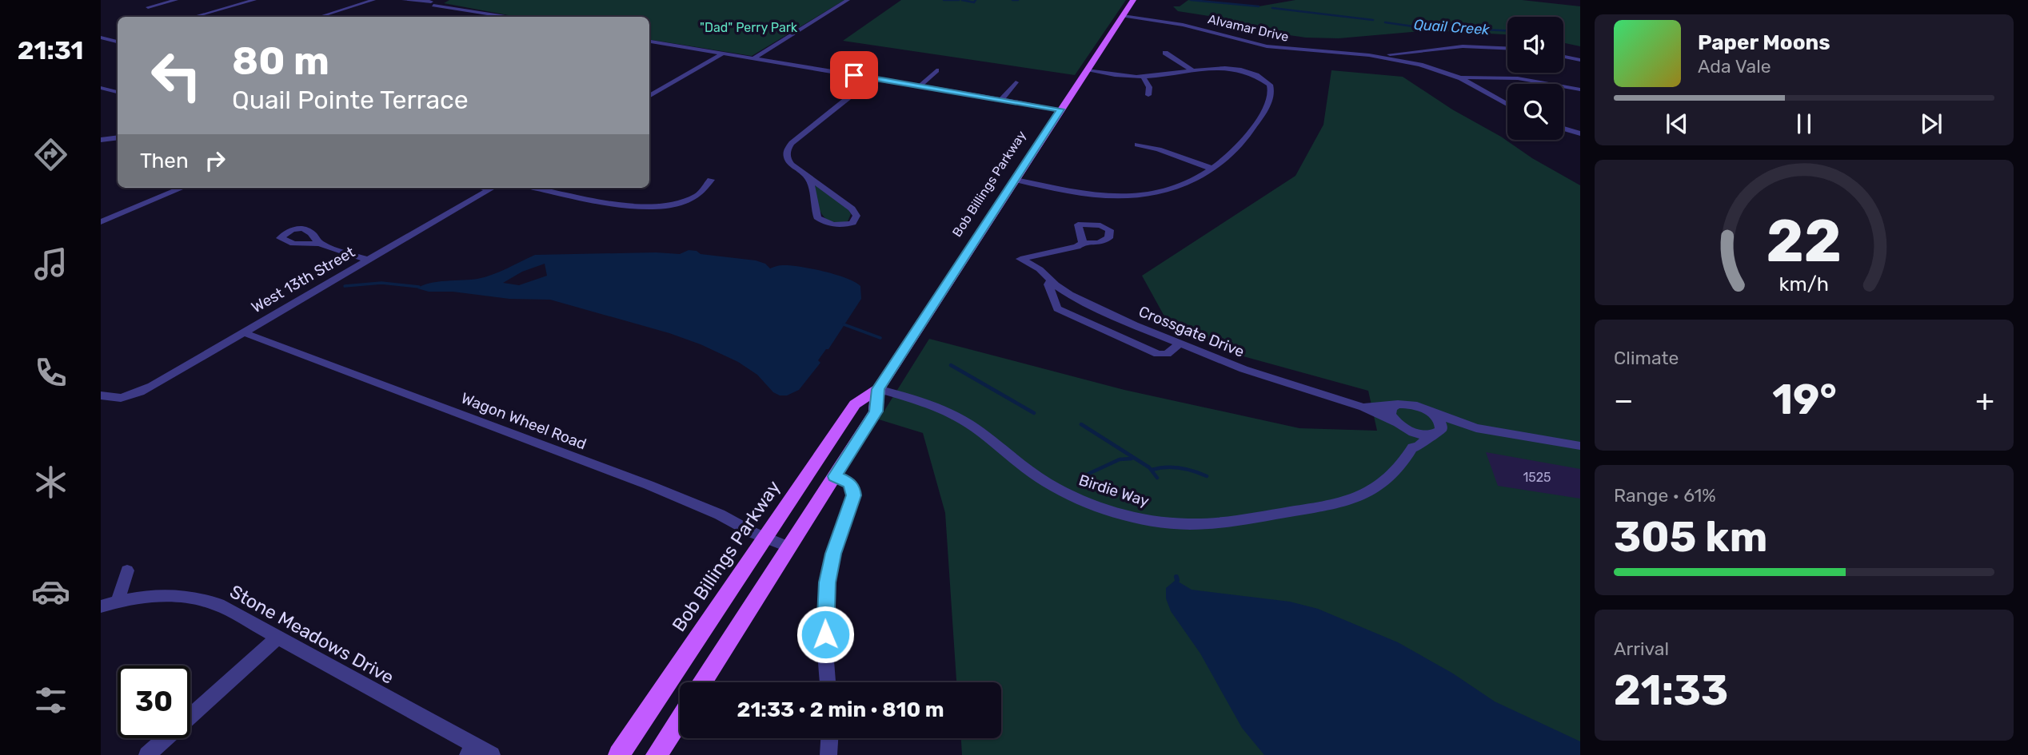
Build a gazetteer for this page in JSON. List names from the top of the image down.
{
  "streets": {
    "main road": ["Bob Billings Parkway"],
    "street": [
      "Alvamar Drive",
      "West 13th Street",
      "Crossgate Drive",
      "Wagon Wheel Road",
      "Birdie Way",
      "Stone Meadows Drive"
    ]
  },
  "crossings": [
    ["Alvamar Drive", "Bob Billings Parkway"],
    ["Bob Billings Parkway", "Wagon Wheel Road"],
    ["Bob Billings Parkway", "Birdie Way"],
    ["West 13th Street", "Wagon Wheel Road"],
    ["Crossgate Drive", "Birdie Way"]
  ],
  "water": ["Quail Creek"],
  "parks": ["\"Dad\" Perry Park"],
  "house_numbers": ["1525"],
  "page": {
    "tabs": "21:31",
    "turn": ["80 m", "Quail Pointe Terrace"],
    "song": ["Paper Moons", "Ada Vale"],
    "then": "Then",
    "tile": [
      "Climate",
      ["Range · 61%", "305 km"],
      ["Arrival", "21:33"]
    ],
    "heat": ["−", "19°", "+"],
    "limit": "30",
    "trip": "21:33 · 2 min · 810 m",
    "gauge": ["22", "km/h"]
  }
}
